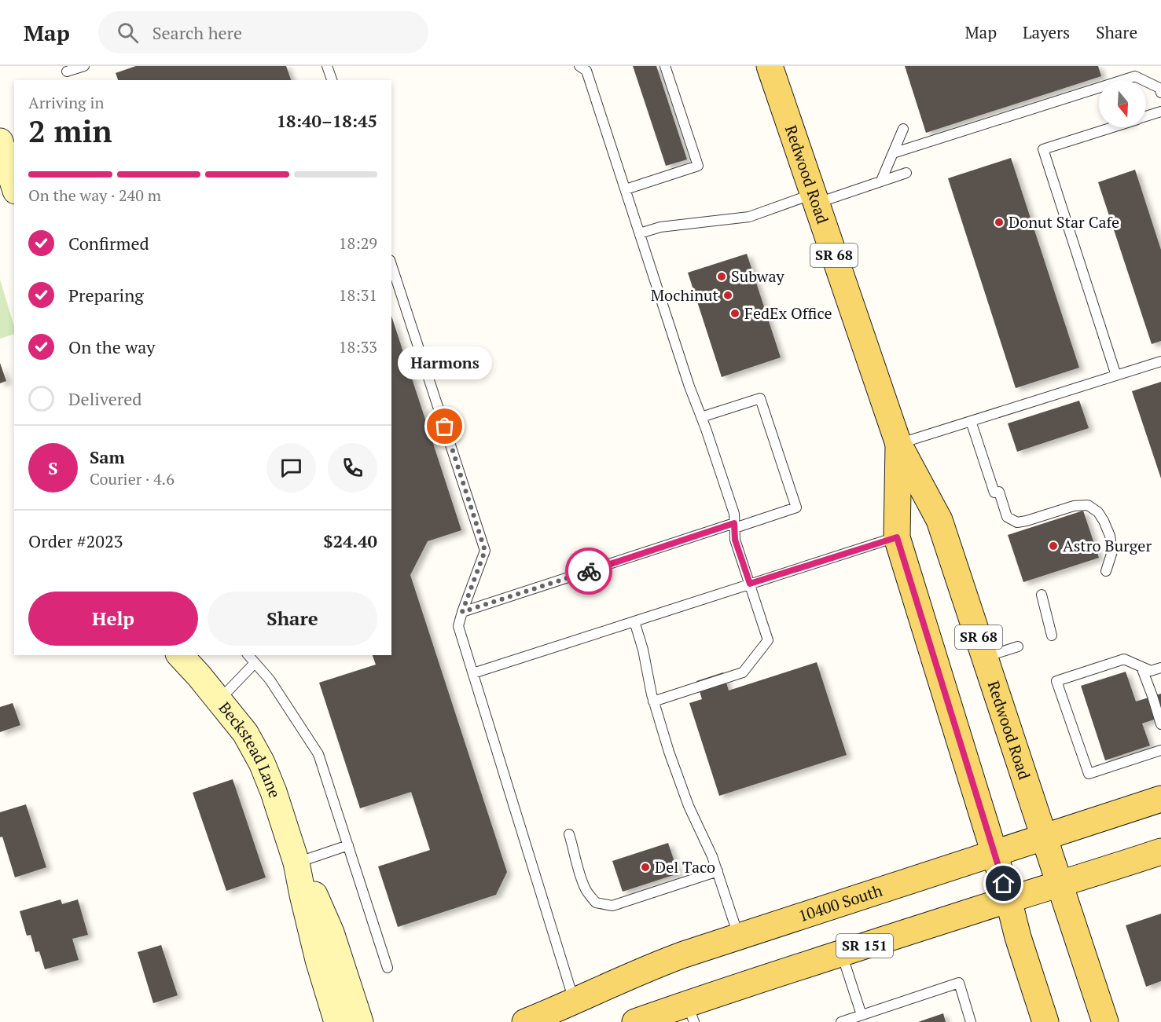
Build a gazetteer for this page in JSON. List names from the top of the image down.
{
  "streets": {
    "main road": [
      "Redwood Road",
      "SR 68",
      "10400 South",
      "SR 151"
    ],
    "street": ["Beckstead Lane"]
  },
  "crossings": [
    ["Redwood Road", "10400 South"],
    ["Redwood Road", "SR 151"]
  ],
  "places": [
    "Donut Star Cafe",
    "Subway",
    "Mochinut",
    "FedEx Office",
    "Harmons",
    "Astro Burger",
    "Del Taco"
  ],
  "north": "bottom",
  "page": {
    "header": "Map",
    "search": "Search here",
    "nav": ["Map", "Layers", "Share"],
    "heading": ["2 min", "Arriving in", "18:40–18:45"],
    "panel": [
      "Sam",
      "Courier · 4.6",
      "Order #2023",
      "$24.40"
    ],
    "bar": "On the way · 240 m",
    "list": [
      ["Confirmed", "18:29"],
      ["Preparing", "18:31"],
      ["On the way", "18:33"],
      "Delivered"
    ],
    "bubble": "Harmons",
    "round": "S",
    "buttons": ["Help", "Share"]
  }
}
